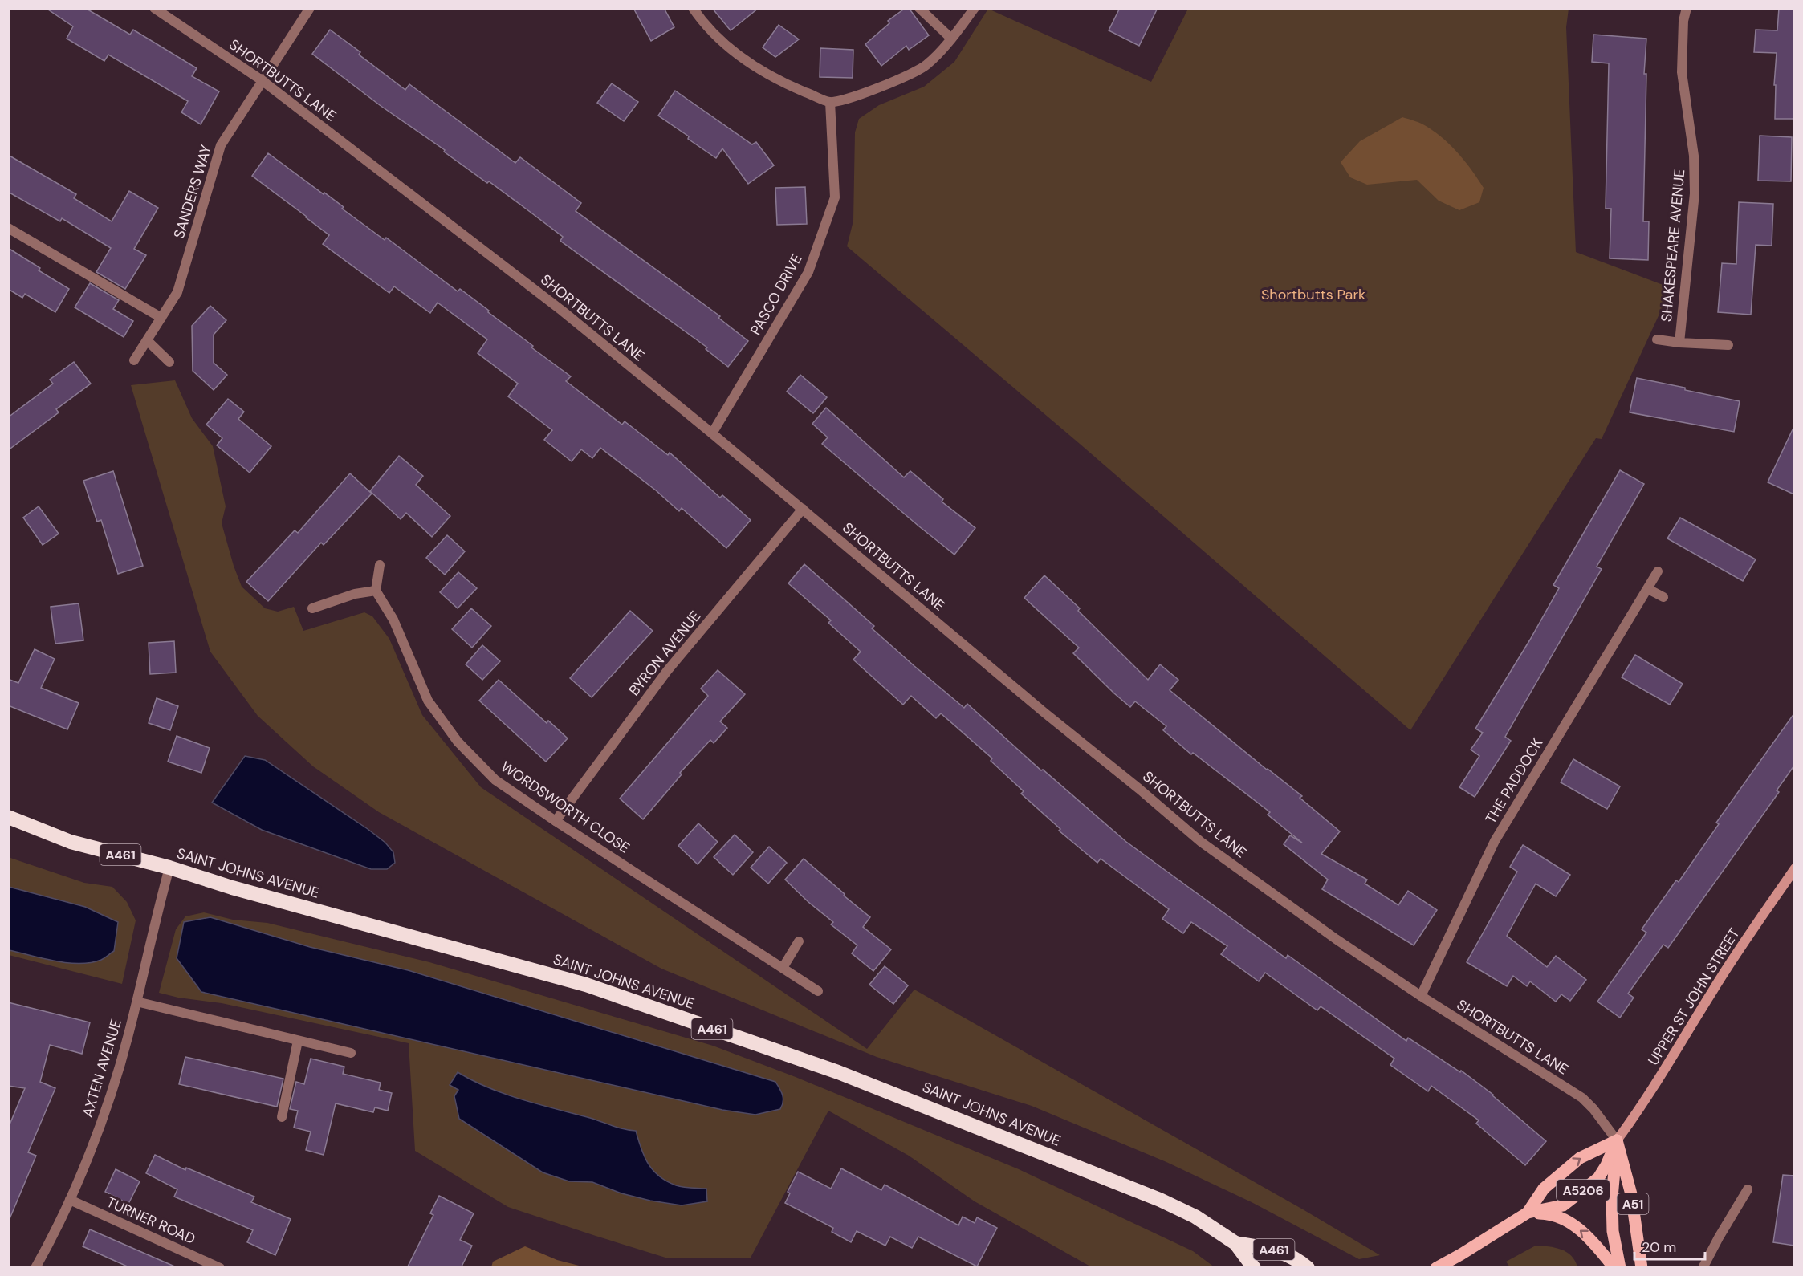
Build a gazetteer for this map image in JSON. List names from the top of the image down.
{
  "streets": {
    "highway": ["A461", "SAINT JOHNS AVENUE"],
    "main road": ["A5206", "A51"],
    "street": [
      "SHORTBUTTS LANE",
      "SANDERS WAY",
      "SHAKESPEARE AVENUE",
      "PASCO DRIVE",
      "BYRON AVENUE",
      "THE PADDOCK",
      "WORDSWORTH CLOSE",
      "UPPER ST JOHN STREET",
      "AXTEN AVENUE",
      "TURNER ROAD"
    ]
  },
  "crossings": [
    ["SHORTBUTTS LANE", "SANDERS WAY"],
    ["SHORTBUTTS LANE", "PASCO DRIVE"],
    ["SHORTBUTTS LANE", "BYRON AVENUE"],
    ["SHORTBUTTS LANE", "THE PADDOCK"],
    ["SHORTBUTTS LANE", "UPPER ST JOHN STREET"],
    ["SHORTBUTTS LANE", "A5206"],
    ["SHORTBUTTS LANE", "A51"],
    ["BYRON AVENUE", "WORDSWORTH CLOSE"],
    ["SAINT JOHNS AVENUE", "AXTEN AVENUE"],
    ["UPPER ST JOHN STREET", "A5206"],
    ["UPPER ST JOHN STREET", "A51"],
    ["AXTEN AVENUE", "TURNER ROAD"],
    ["A5206", "A51"]
  ],
  "parks": ["Shortbutts Park"],
  "scale_bar": "20 m"
}
